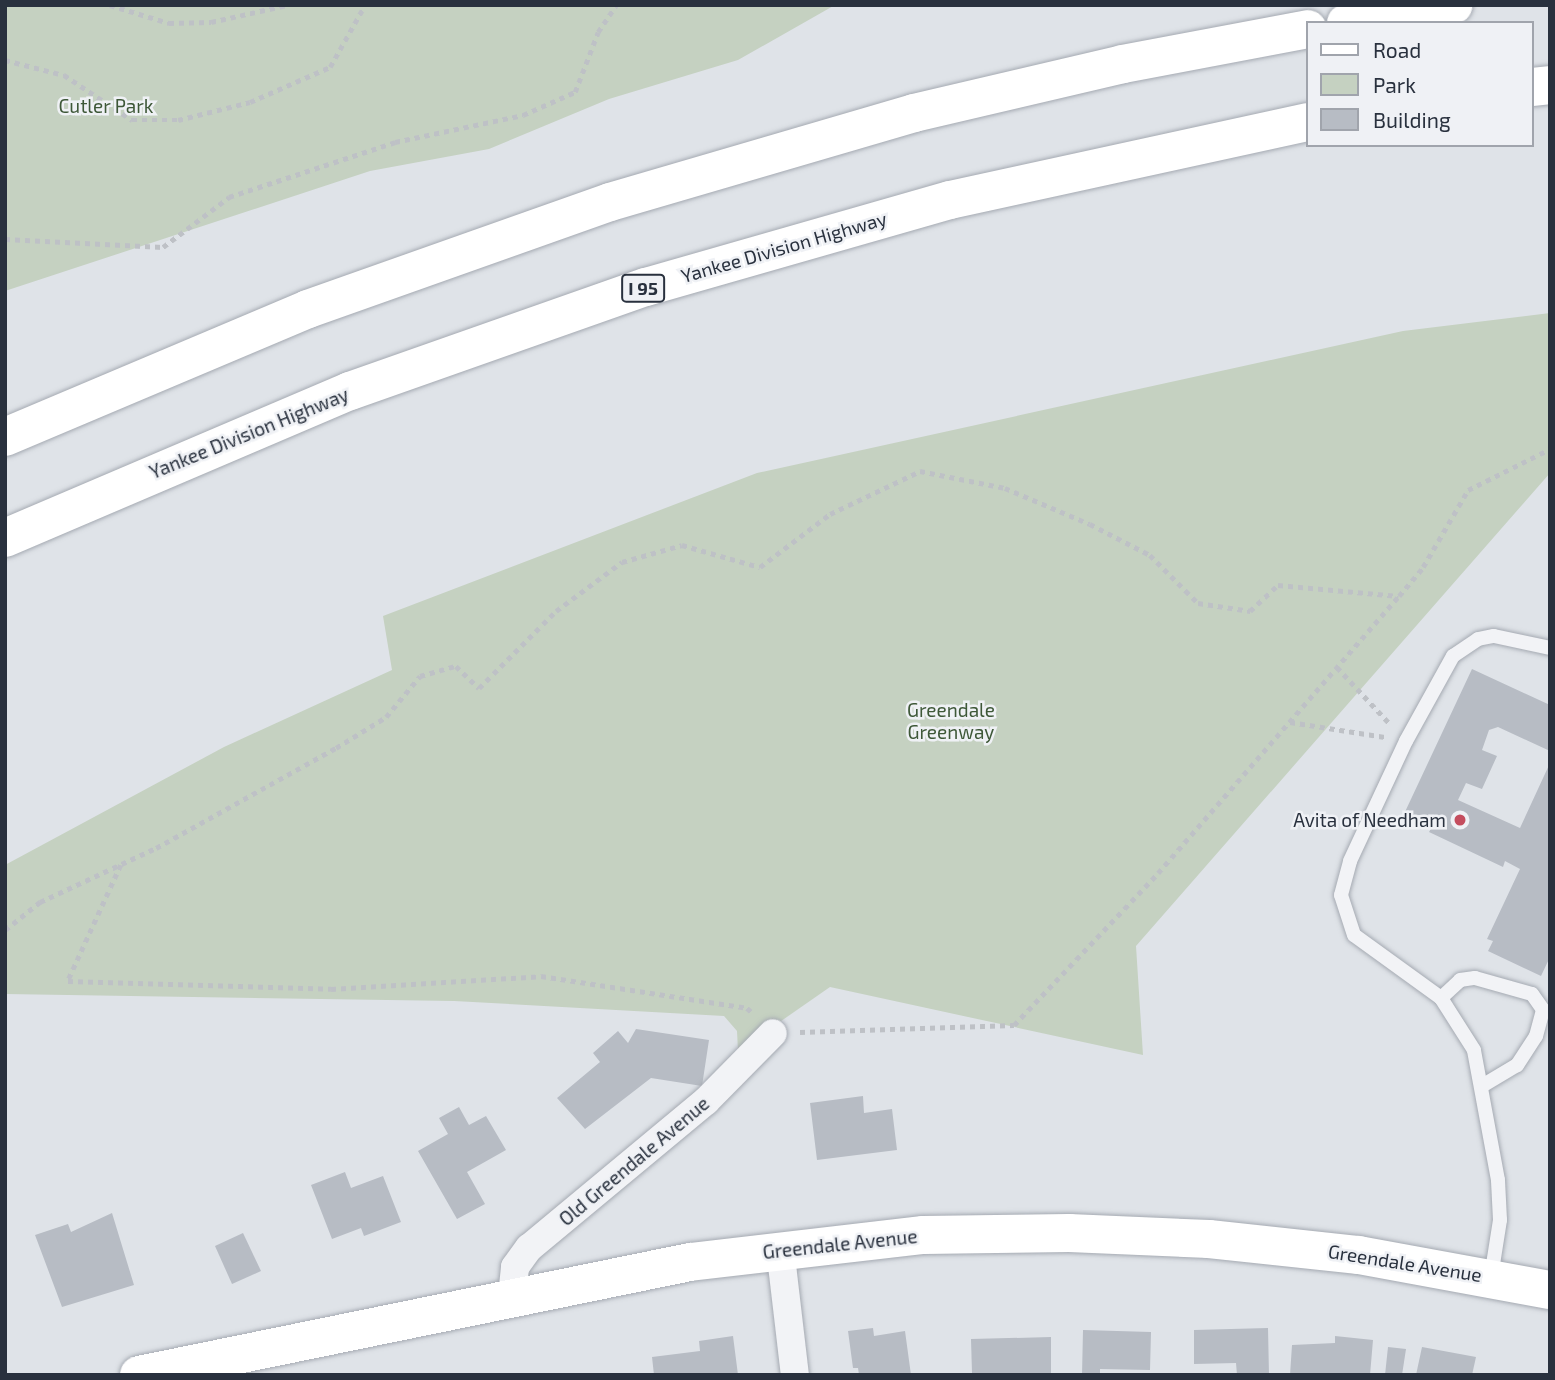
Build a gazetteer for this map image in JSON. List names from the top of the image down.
{
  "streets": {
    "main road": ["Yankee Division Highway", "I 95", "Greendale Avenue"],
    "street": ["Old Greendale Avenue"]
  },
  "crossings": [
    ["Old Greendale Avenue", "Greendale Avenue"]
  ],
  "parks": ["Cutler Park", "Greendale Greenway"],
  "places": ["Avita of Needham"],
  "legend": ["Road", "Park", "Building"]
}
